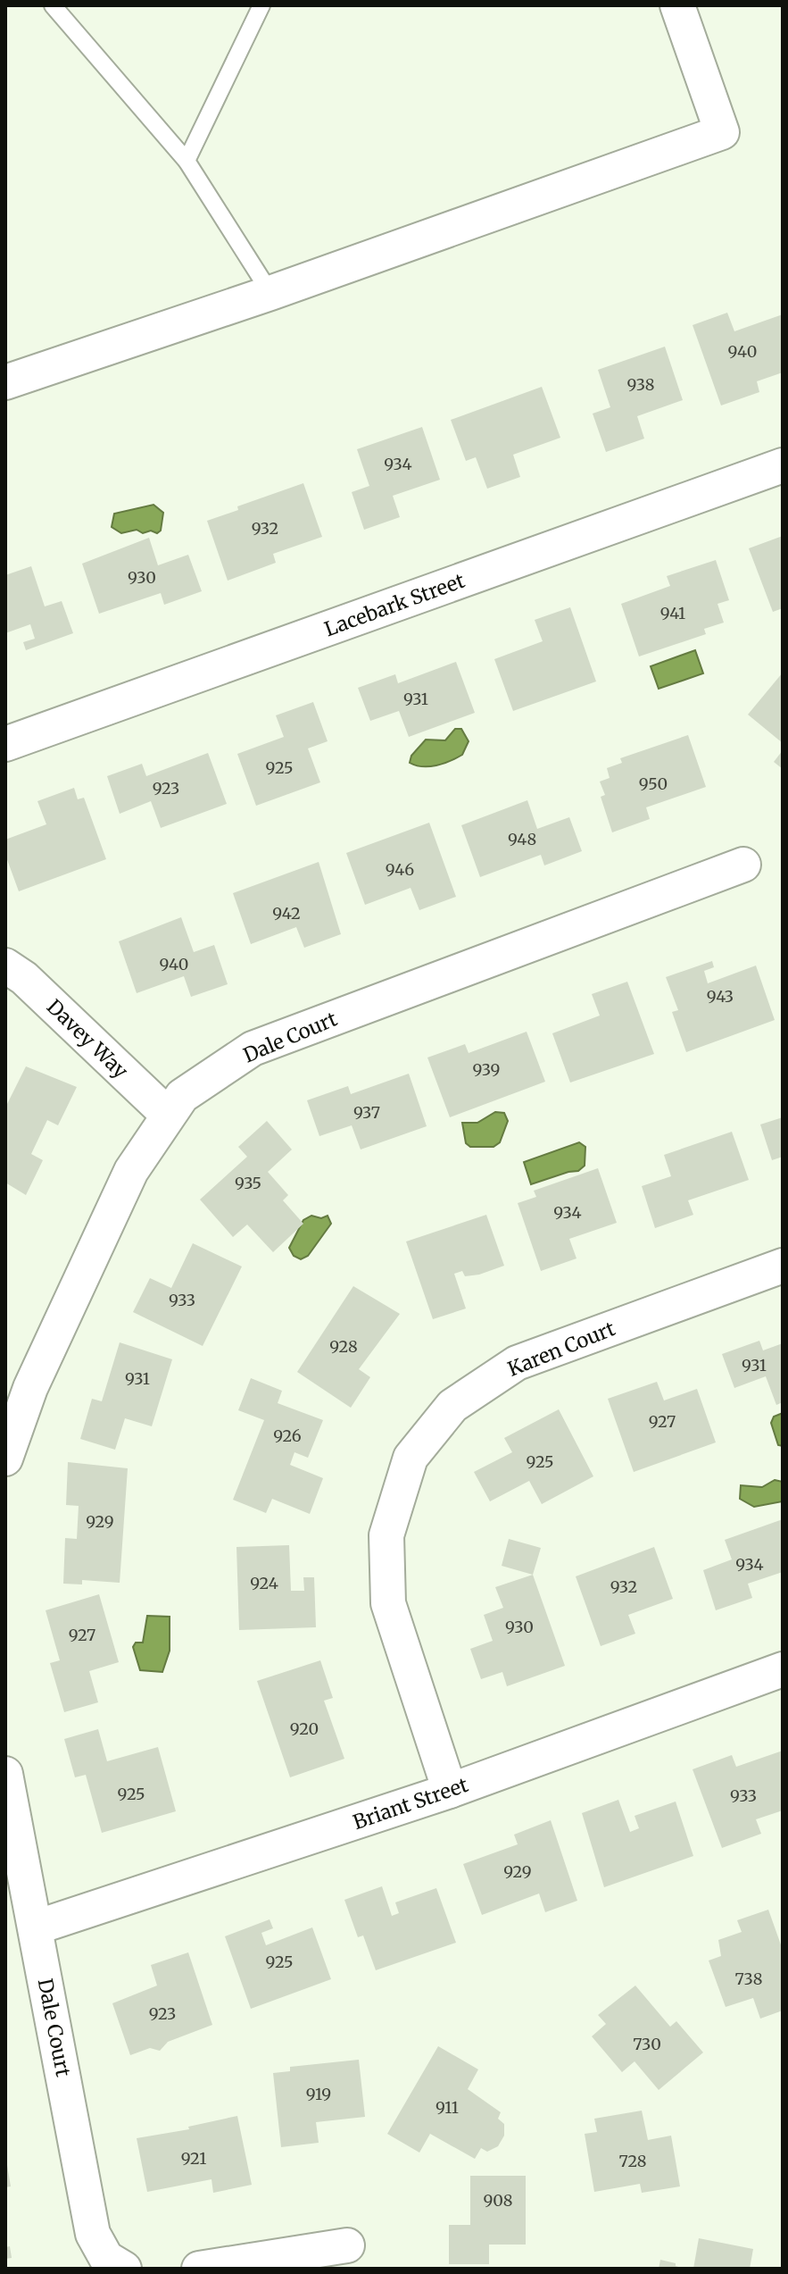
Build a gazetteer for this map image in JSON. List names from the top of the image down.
{
  "streets": {
    "street": [
      "Lacebark Street",
      "Dale Court",
      "Davey Way",
      "Karen Court",
      "Briant Street"
    ]
  },
  "crossings": [
    ["Dale Court", "Davey Way"],
    ["Dale Court", "Briant Street"],
    ["Karen Court", "Briant Street"]
  ],
  "house_numbers": [
    "940",
    "938",
    "934",
    "932",
    "930",
    "941",
    "931",
    "925",
    "950",
    "923",
    "948",
    "946",
    "942",
    "940",
    "943",
    "939",
    "937",
    "935",
    "934",
    "933",
    "928",
    "931",
    "931",
    "927",
    "926",
    "925",
    "929",
    "934",
    "924",
    "932",
    "930",
    "927",
    "920",
    "925",
    "933",
    "929",
    "925",
    "738",
    "923",
    "730",
    "919",
    "911",
    "921",
    "728",
    "908"
  ]
}
